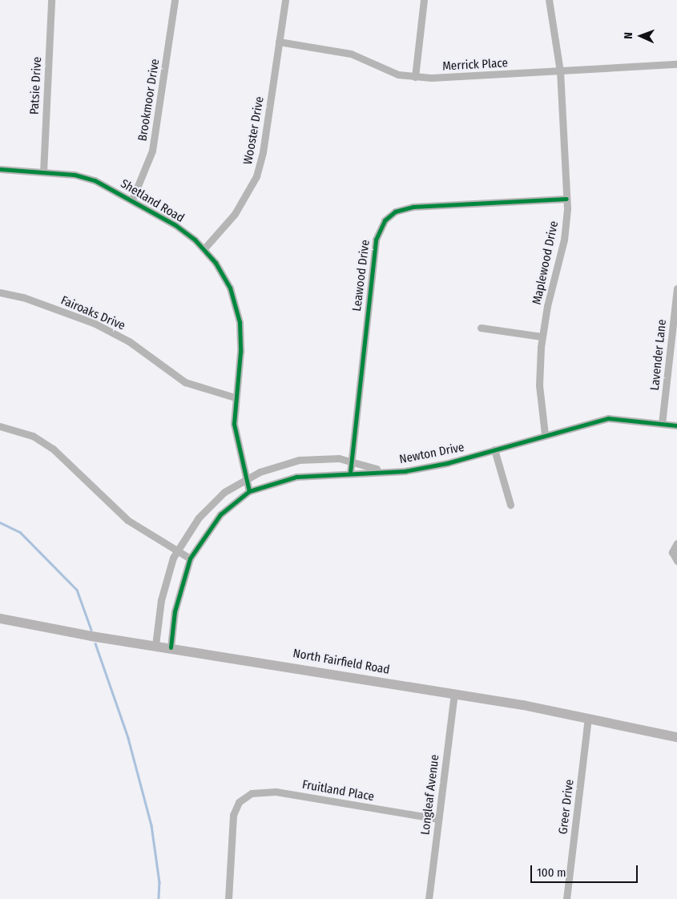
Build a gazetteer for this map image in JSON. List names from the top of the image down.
{
  "streets": {
    "main road": ["North Fairfield Road"],
    "street": [
      "Merrick Place",
      "Patsie Drive",
      "Brookmoor Drive",
      "Wooster Drive",
      "Shetland Road",
      "Maplewood Drive",
      "Leawood Drive",
      "Fairoaks Drive",
      "Lavender Lane",
      "Newton Drive",
      "Fruitland Place",
      "Longleaf Avenue",
      "Greer Drive"
    ]
  },
  "crossings": [
    ["Merrick Place", "Wooster Drive"],
    ["Merrick Place", "Maplewood Drive"],
    ["Patsie Drive", "Shetland Road"],
    ["Brookmoor Drive", "Shetland Road"],
    ["Wooster Drive", "Shetland Road"],
    ["Shetland Road", "Fairoaks Drive"],
    ["Shetland Road", "Newton Drive"],
    ["Maplewood Drive", "Leawood Drive"],
    ["Maplewood Drive", "Newton Drive"],
    ["Leawood Drive", "Newton Drive"],
    ["Lavender Lane", "Newton Drive"],
    ["Newton Drive", "North Fairfield Road"],
    ["North Fairfield Road", "Longleaf Avenue"],
    ["North Fairfield Road", "Greer Drive"],
    ["Fruitland Place", "Longleaf Avenue"]
  ],
  "scale_bar": "100 m",
  "north": "left"
}
